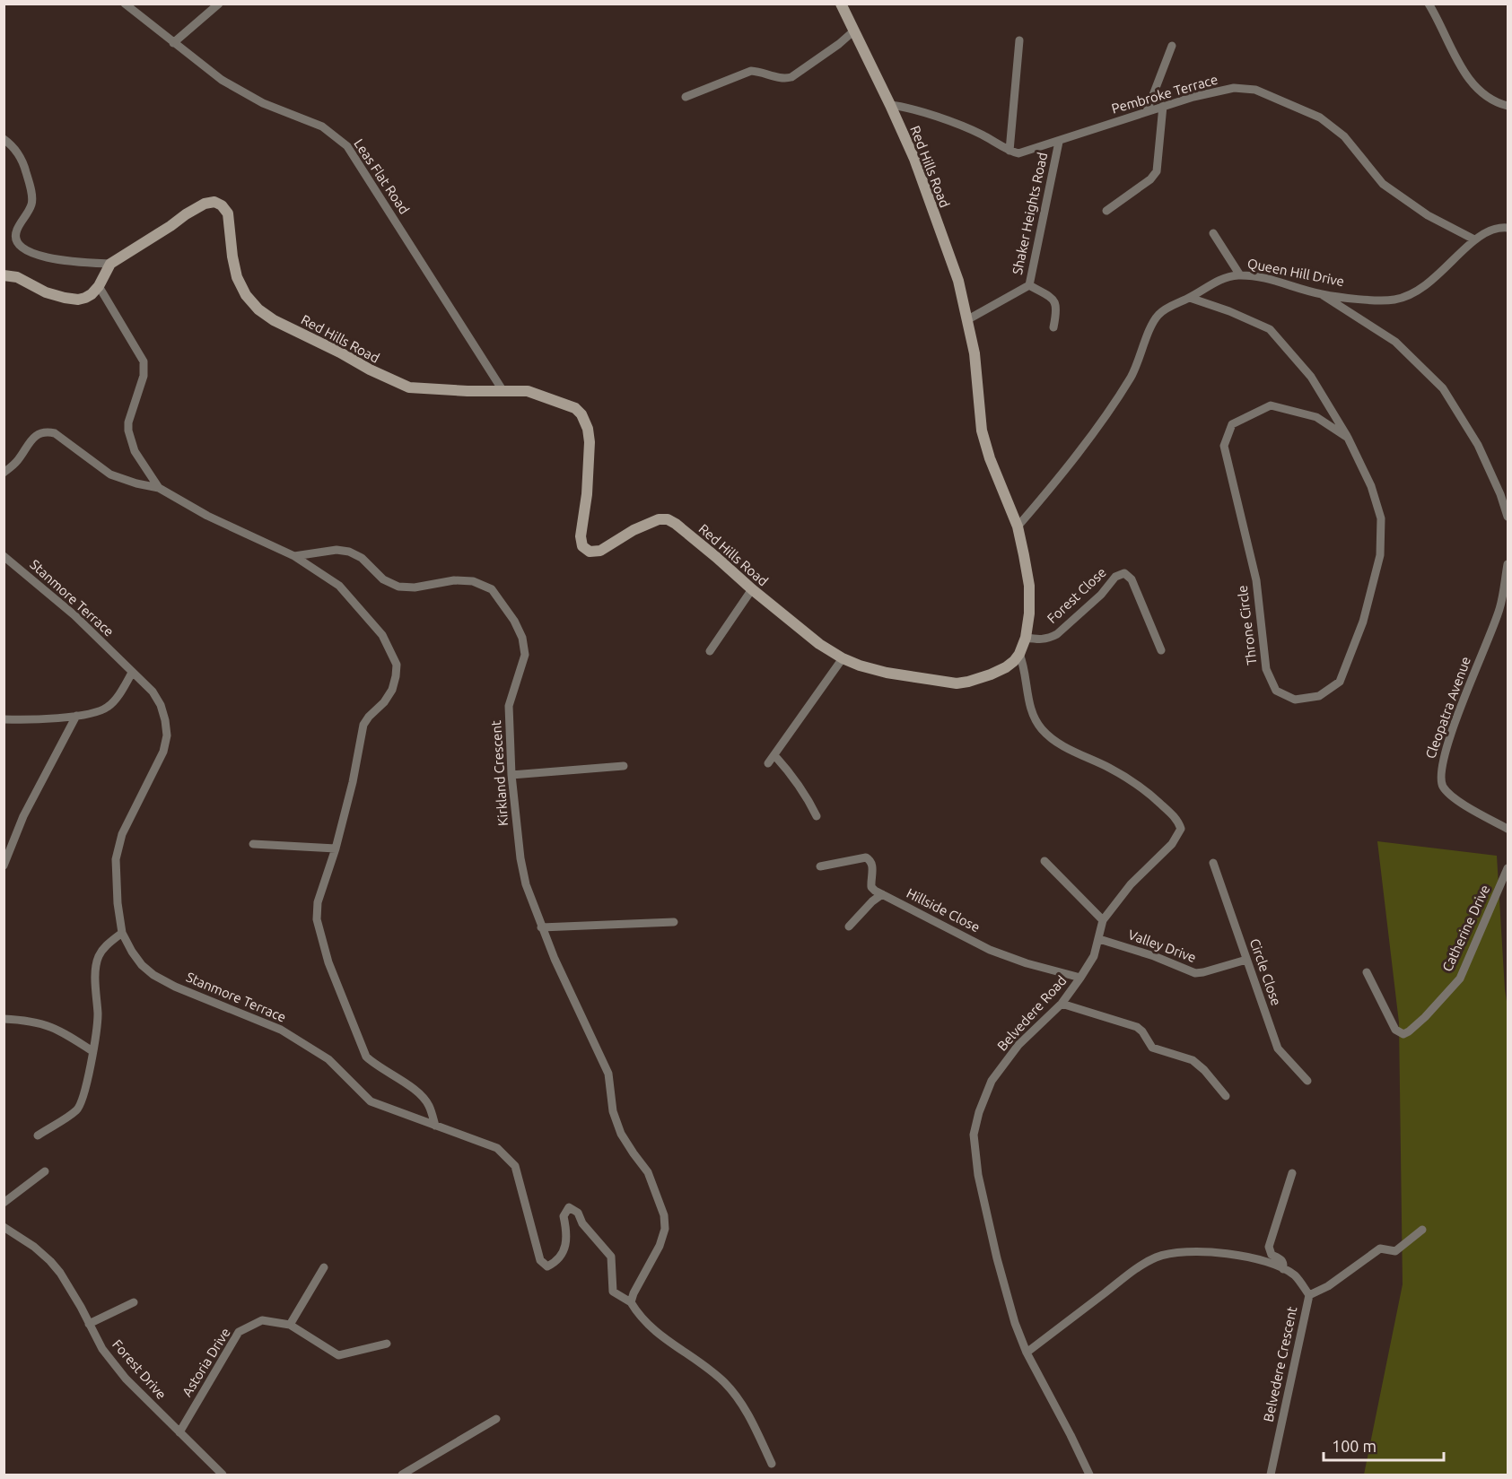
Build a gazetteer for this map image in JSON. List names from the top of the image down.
{
  "streets": {
    "main road": ["Red Hills Road"],
    "street": [
      "Pembroke Terrace",
      "Leas Flat Road",
      "Shaker Heights Road",
      "Queen Hill Drive",
      "Forest Close",
      "Stanmore Terrace",
      "Throne Circle",
      "Cleopatra Avenue",
      "Kirkland Crescent",
      "Hillside Close",
      "Catherine Drive",
      "Valley Drive",
      "Circle Close",
      "Belvedere Road",
      "Astoria Drive",
      "Belvedere Crescent",
      "Forest Drive"
    ]
  },
  "crossings": [
    ["Pembroke Terrace", "Shaker Heights Road"],
    ["Pembroke Terrace", "Queen Hill Drive"],
    ["Red Hills Road", "Leas Flat Road"],
    ["Red Hills Road", "Shaker Heights Road"],
    ["Red Hills Road", "Queen Hill Drive"],
    ["Red Hills Road", "Forest Close"],
    ["Red Hills Road", "Belvedere Road"],
    ["Queen Hill Drive", "Throne Circle"],
    ["Stanmore Terrace", "Kirkland Crescent"],
    ["Hillside Close", "Belvedere Road"],
    ["Valley Drive", "Circle Close"],
    ["Valley Drive", "Belvedere Road"],
    ["Belvedere Road", "Belvedere Crescent"],
    ["Astoria Drive", "Forest Drive"]
  ],
  "scale_bar": "100 m"
}
